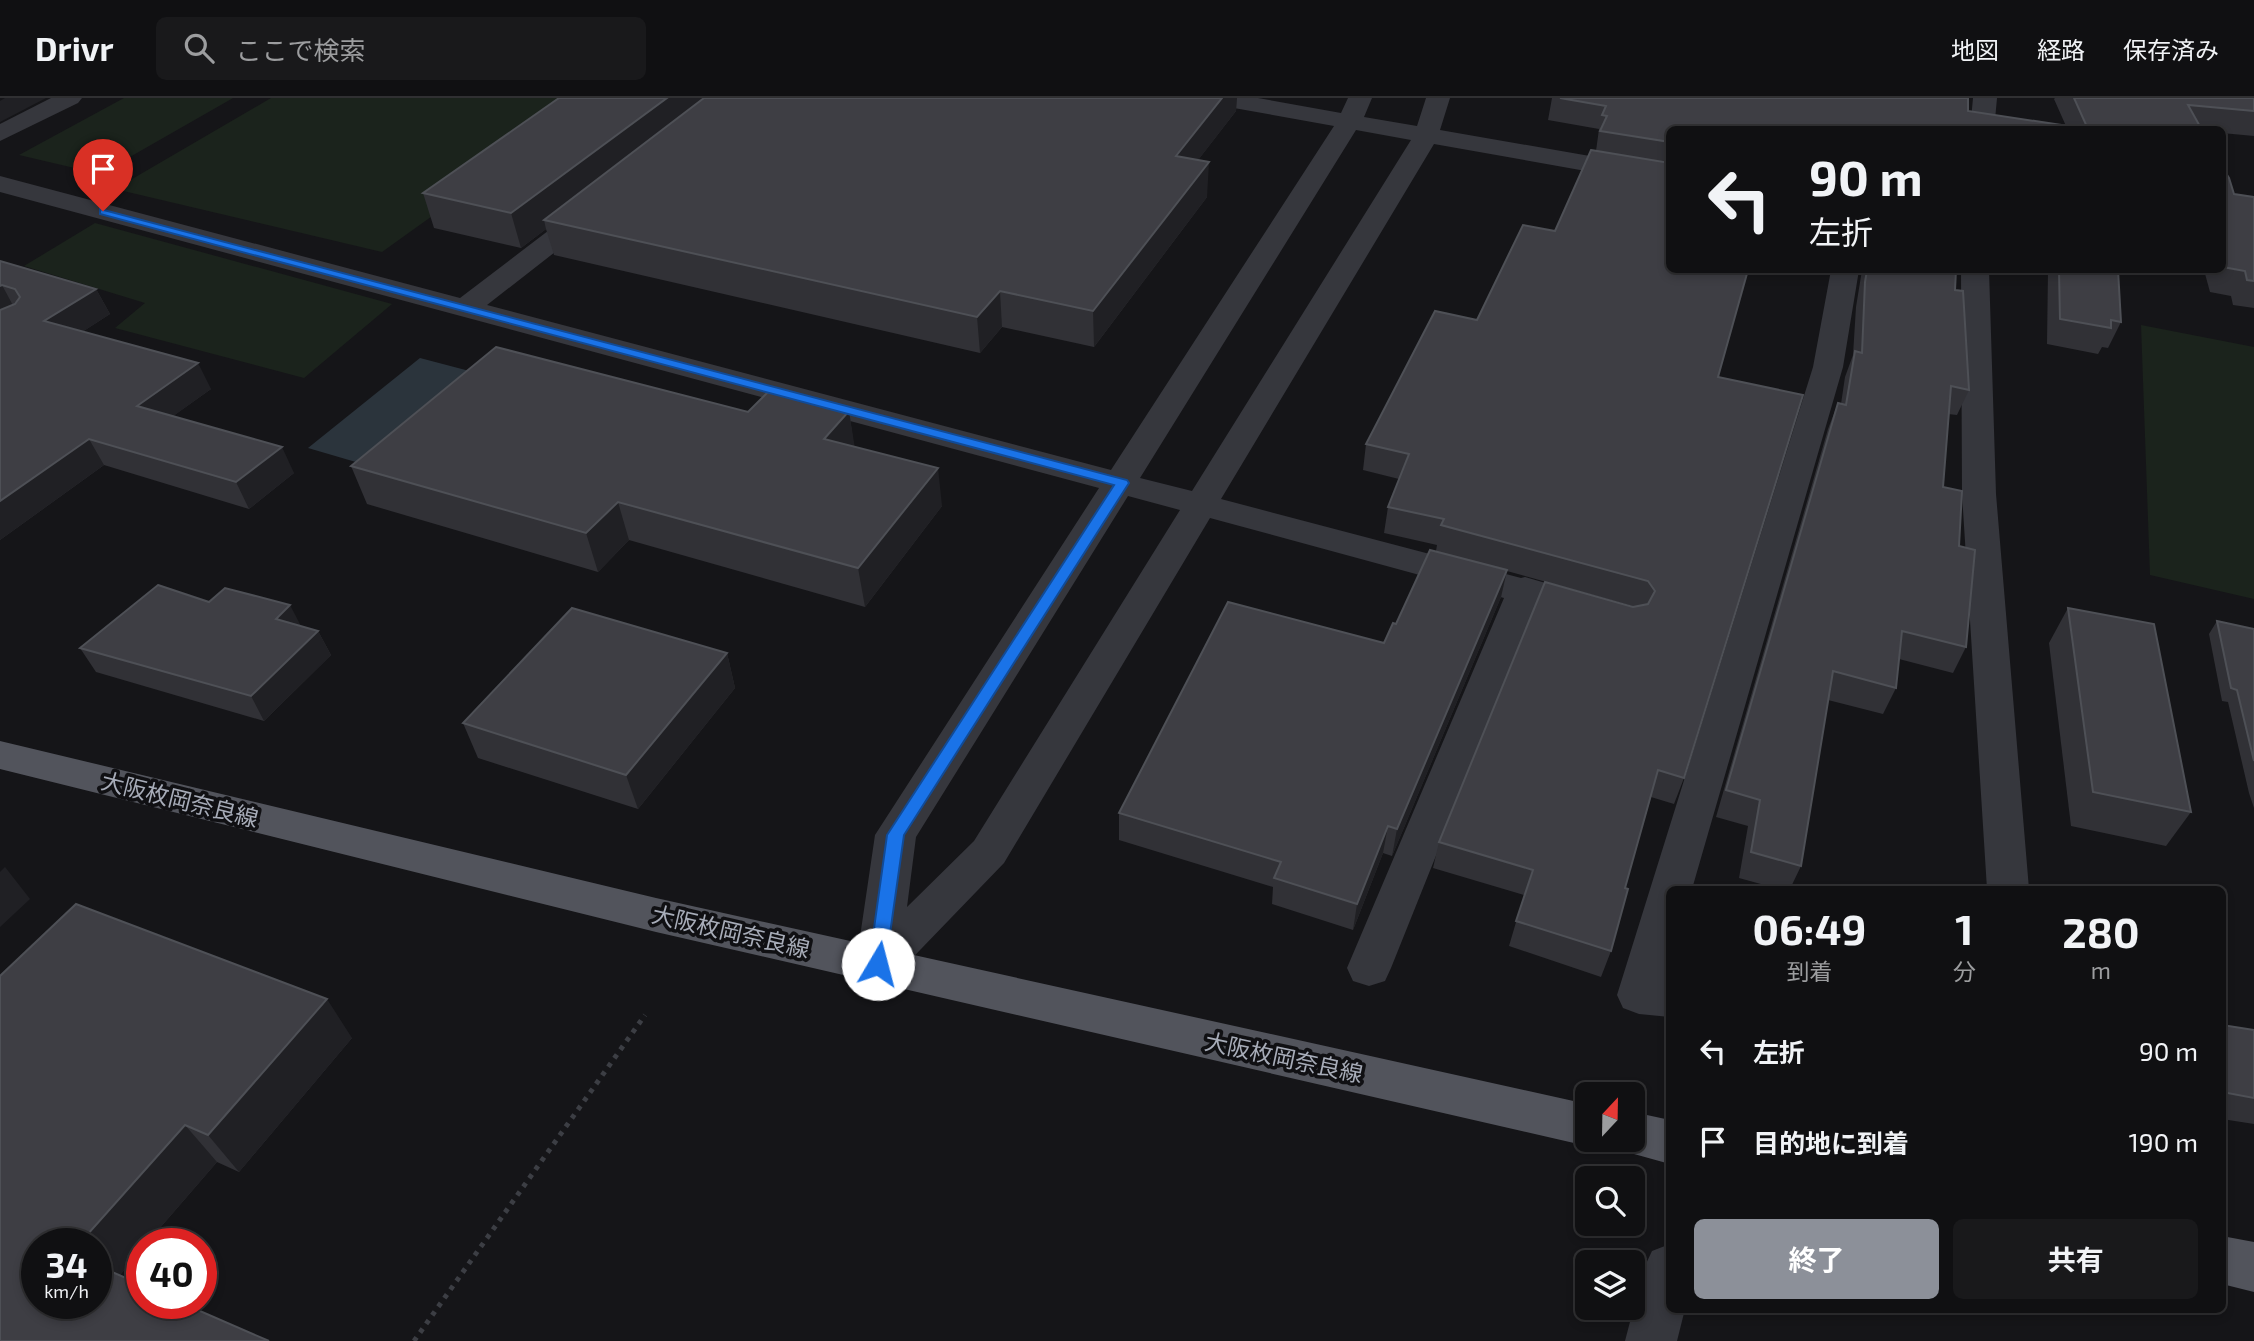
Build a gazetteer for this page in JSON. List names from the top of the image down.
{
  "streets": {
    "main road": ["大阪枚岡奈良線"]
  },
  "north": "top",
  "page": {
    "header": "Drivr",
    "search": "ここで検索",
    "nav": ["地図", "経路", "保存済み"],
    "turn": ["90 m", "左折"],
    "eta": [
      "06:49",
      "到着",
      "1",
      "分",
      "280",
      "m"
    ],
    "list": [
      {
        "name": "左折",
        "value": "90 m"
      },
      {
        "name": "目的地に到着",
        "value": "190 m"
      }
    ],
    "buttons": ["終了", "共有"],
    "speed": "34 km/h",
    "limit": "40"
  }
}
